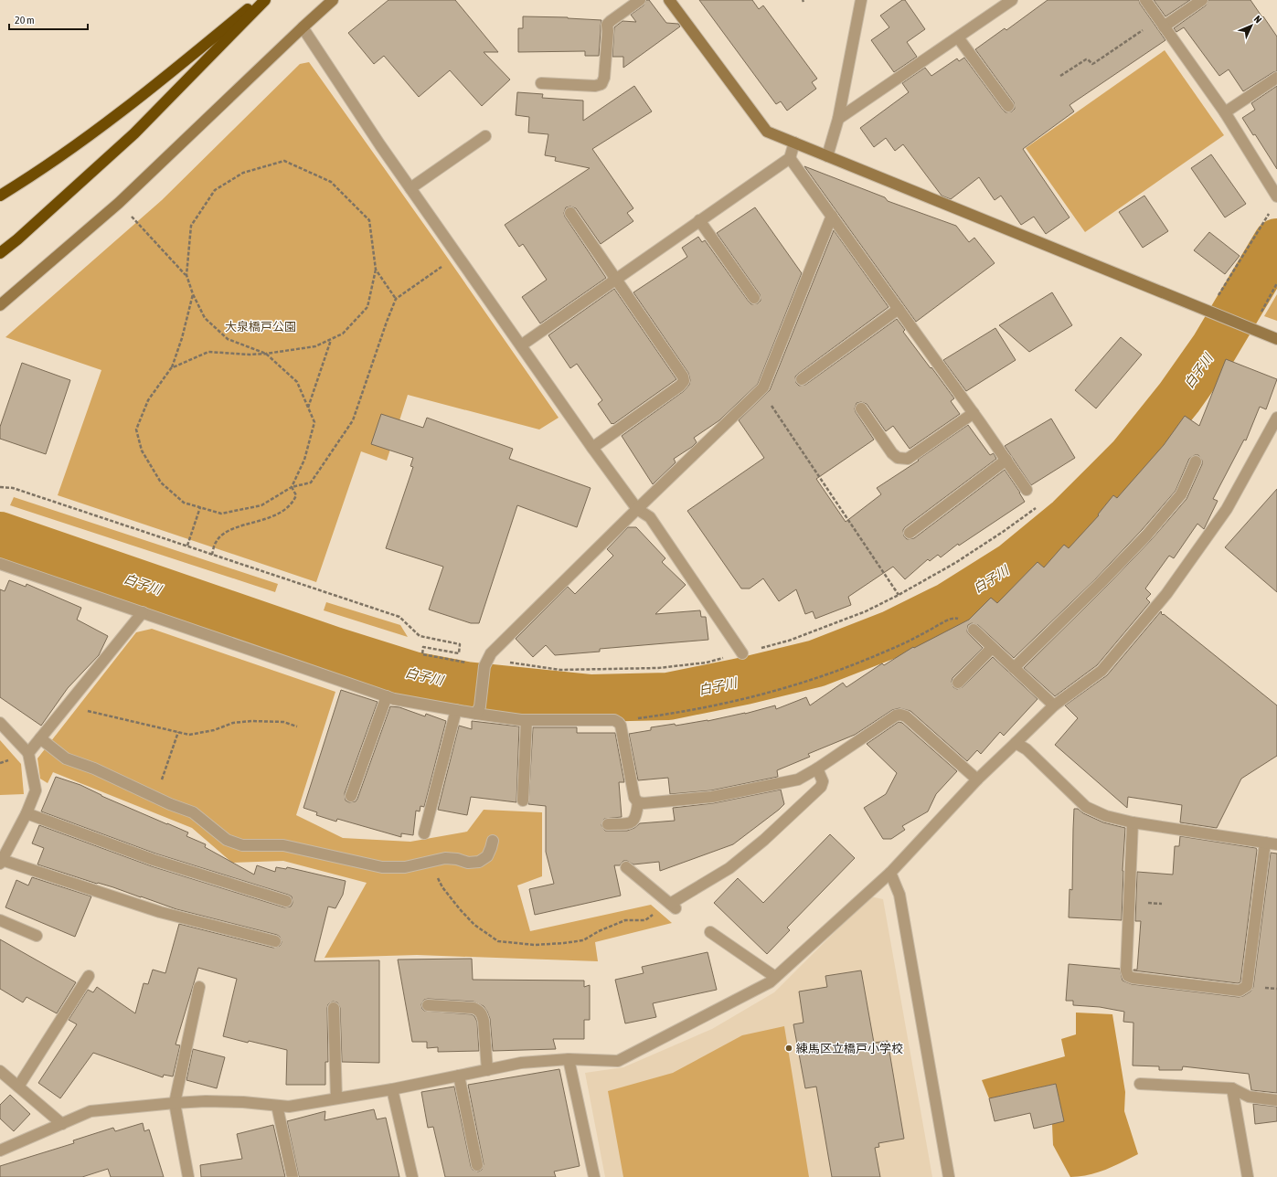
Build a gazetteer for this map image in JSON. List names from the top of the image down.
{
  "water": ["白子川"],
  "parks": ["大泉橋戸公園"],
  "places": ["練馬区立橋戸小学校"],
  "scale_bar": "20 m",
  "north": "top right"
}
